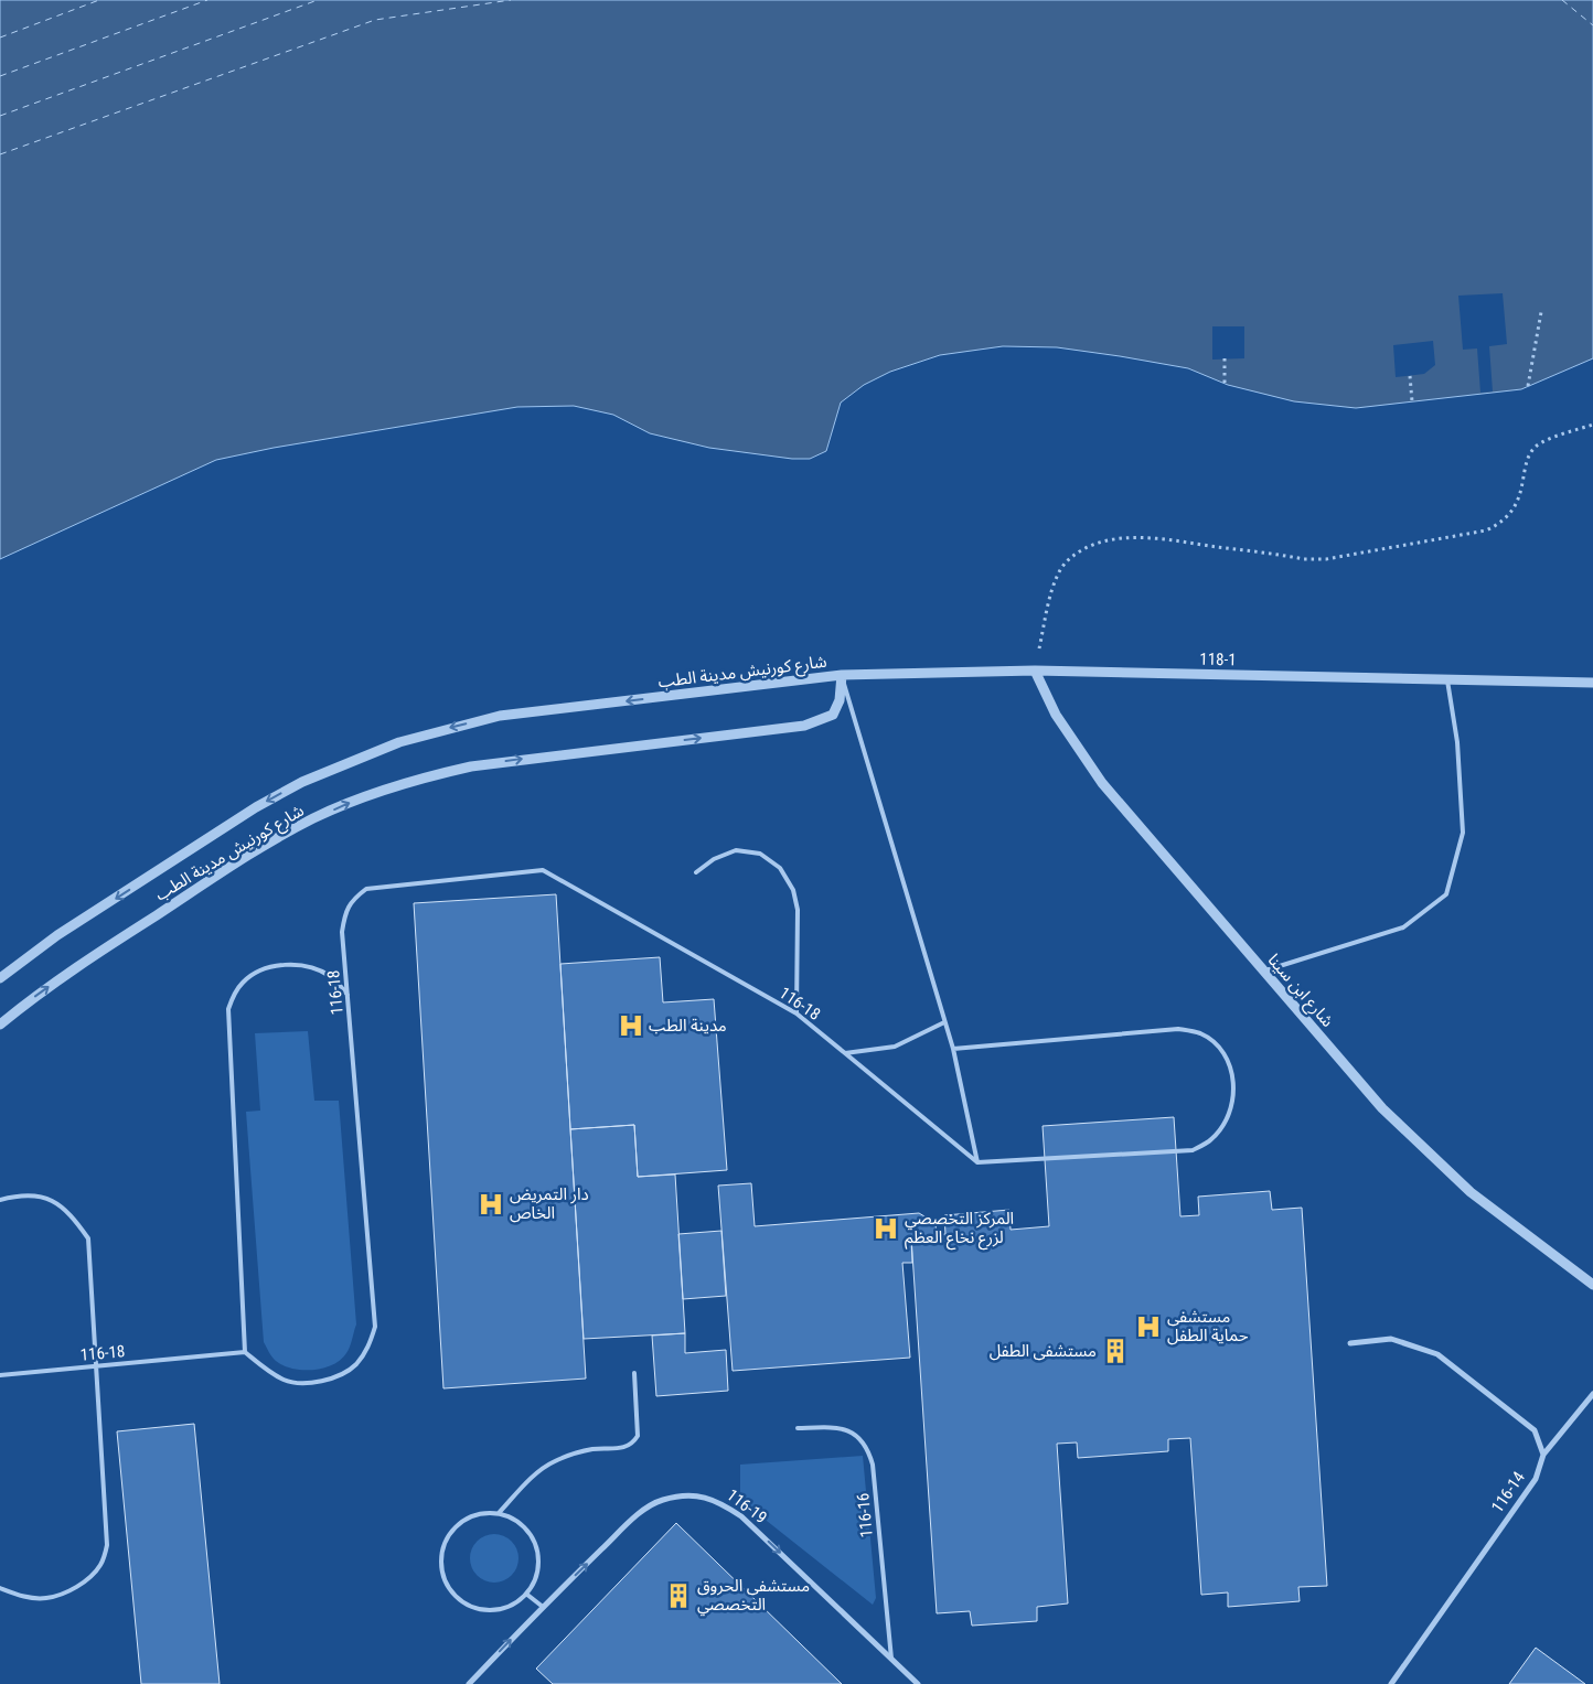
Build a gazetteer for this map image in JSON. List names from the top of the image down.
{
  "streets": {
    "street": [
      "118-1",
      "شارع كورنيش مدينة الطب",
      "شارع ابن سينا",
      "116-14",
      "116-19"
    ],
    "lane": ["116-18", "116-16"]
  },
  "crossings": [
    ["118-1", "شارع كورنيش مدينة الطب"],
    ["118-1", "شارع ابن سينا"],
    ["116-19", "116-16"]
  ],
  "places": {
    "hospital": [
      "مدينة الطب",
      "دار التمريض الخاص",
      "المركز التخصصي لزرع نخاع العظم",
      "مستشفى حماية الطفل"
    ],
    "building": ["مستشفى الطفل", "مستشفى الحروق التخصصي"]
  }
}
